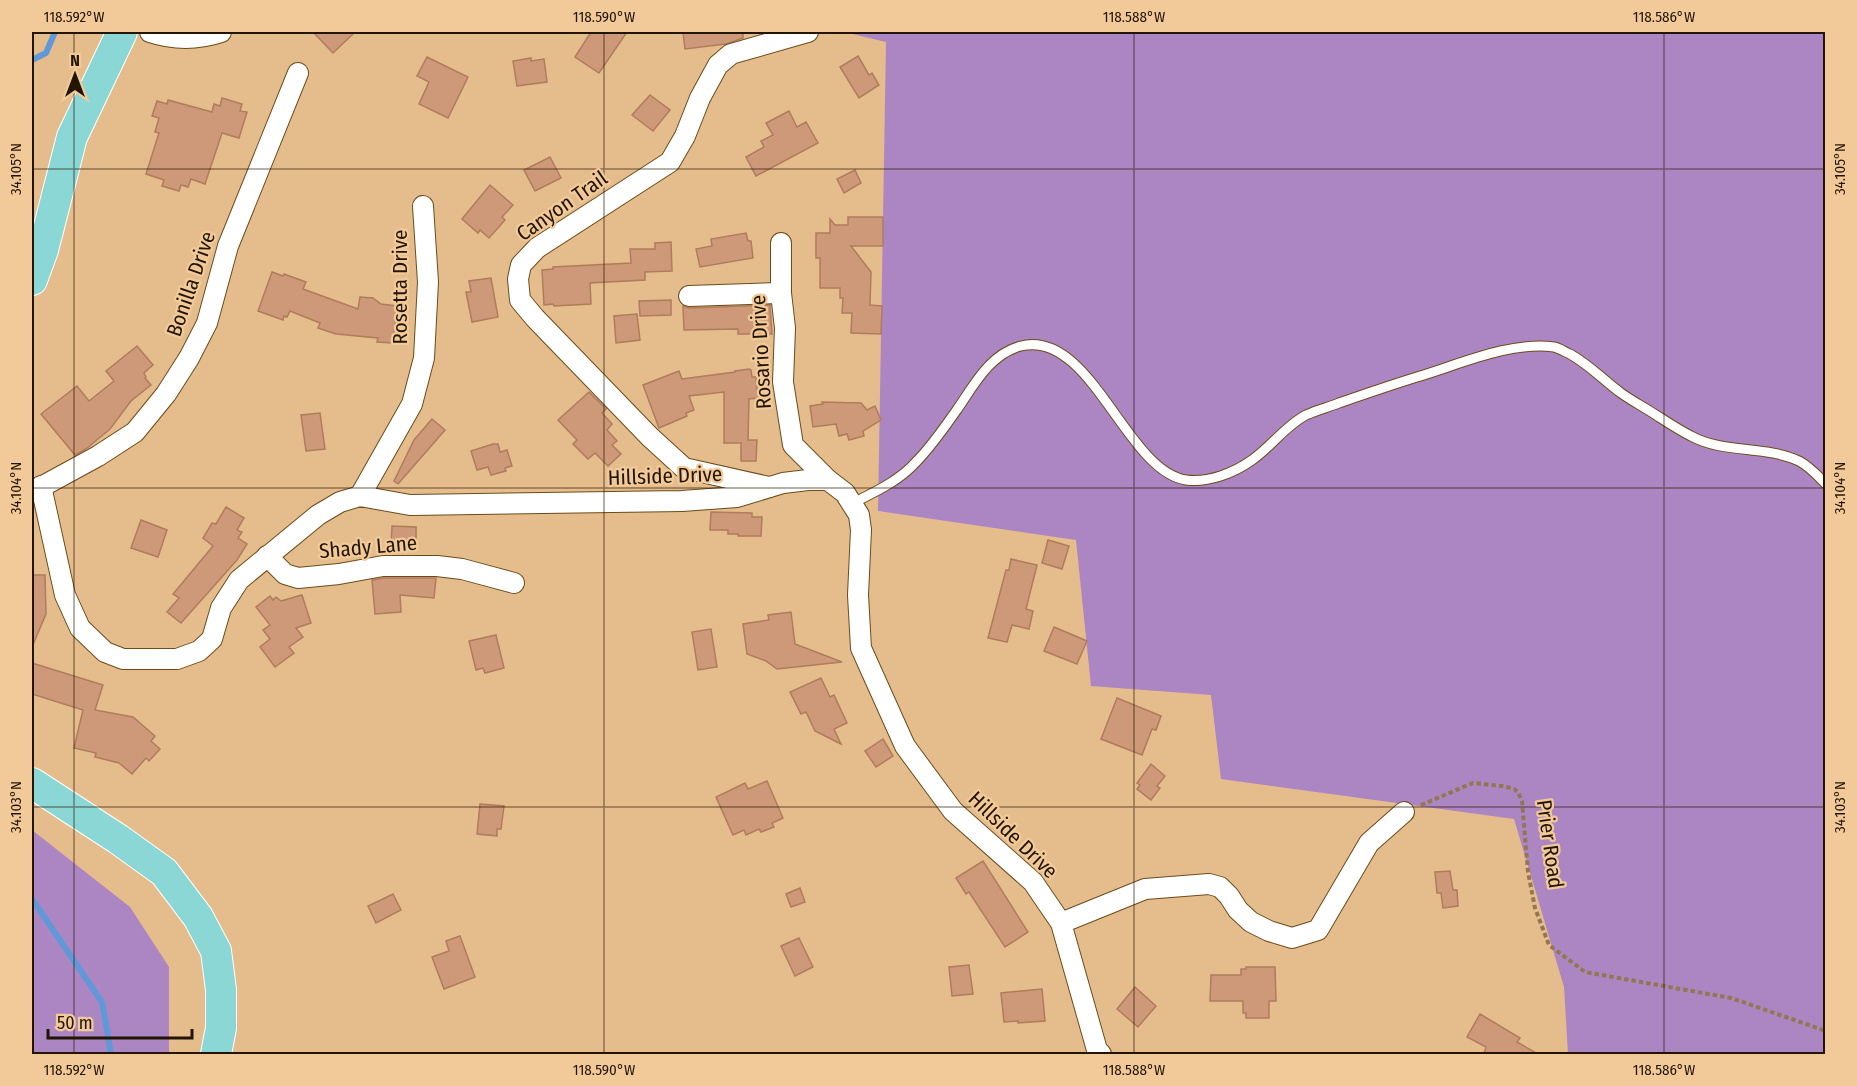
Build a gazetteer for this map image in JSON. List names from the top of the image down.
{
  "streets": {
    "street": [
      "Canyon Trail",
      "Bonilla Drive",
      "Rosetta Drive",
      "Rosario Drive",
      "Hillside Drive",
      "Shady Lane"
    ],
    "path": ["Prier Road"]
  },
  "crossings": [
    ["Canyon Trail", "Hillside Drive"],
    ["Rosetta Drive", "Hillside Drive"],
    ["Rosario Drive", "Hillside Drive"]
  ],
  "scale_bar": "50 m",
  "north": "top",
  "coordinates": [
    "118.592°W",
    "118.590°W",
    "118.588°W",
    "118.586°W",
    "34.105°N",
    "34.104°N",
    "34.103°N"
  ]
}
